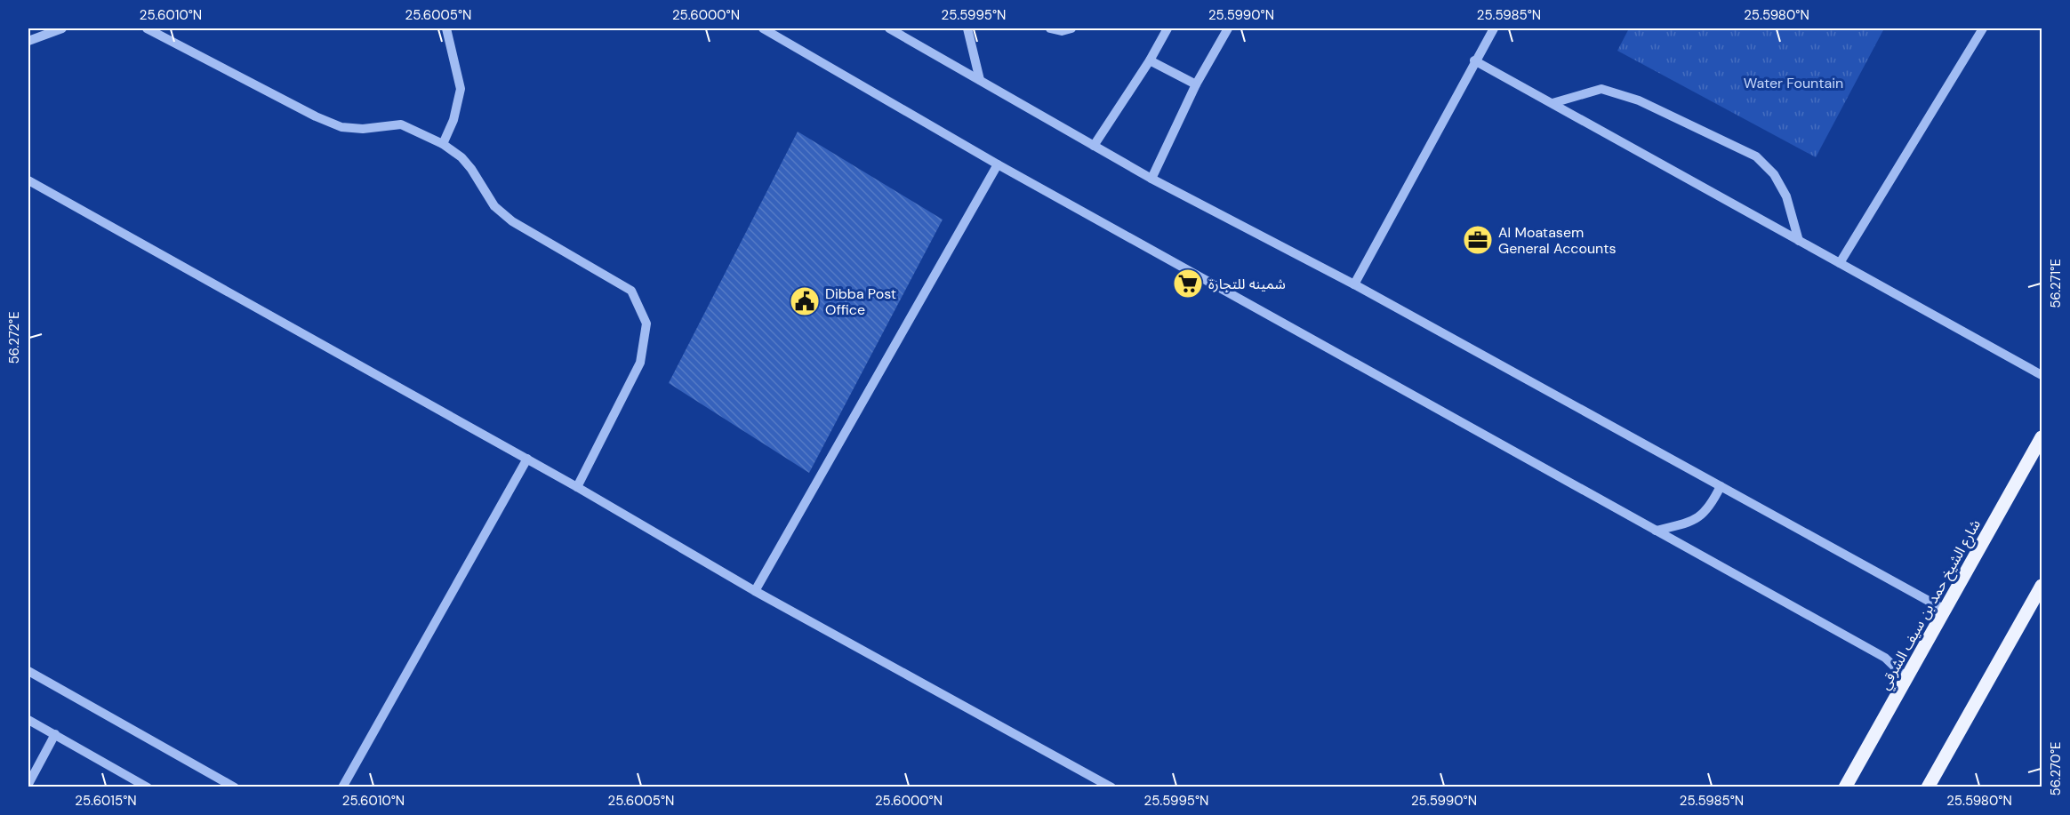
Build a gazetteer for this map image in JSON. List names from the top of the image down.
{
  "streets": {
    "main road": ["شارع الشيخ حمد بن سيف الشرقي"]
  },
  "parks": ["Water Fountain"],
  "places": {
    "office": ["Al Moatasem General Accounts"],
    "supermarket": ["شمينه للتجارة"],
    "public building": ["Dibba Post Office"]
  },
  "coordinates": [
    "25.6010°N",
    "25.6005°N",
    "25.6000°N",
    "25.5995°N",
    "25.5990°N",
    "25.5985°N",
    "25.5980°N",
    "56.271°E",
    "56.272°E",
    "56.270°E",
    "25.6015°N"
  ]
}
